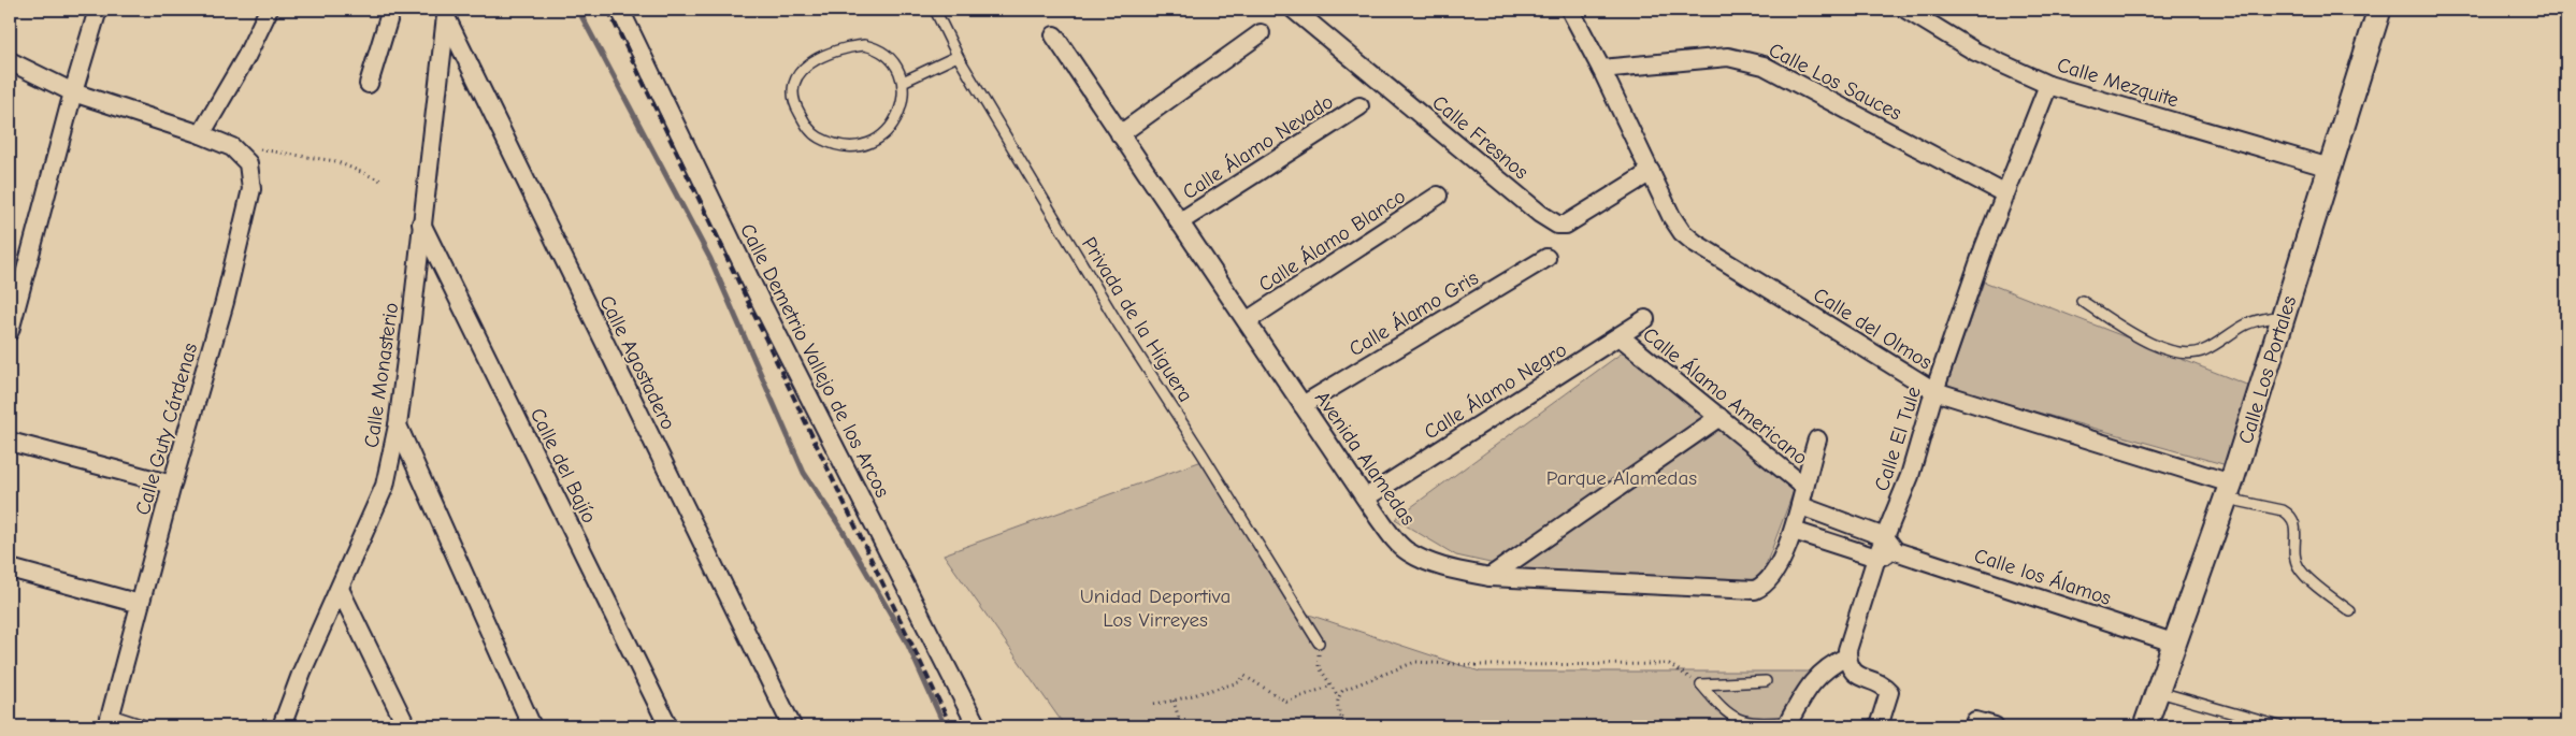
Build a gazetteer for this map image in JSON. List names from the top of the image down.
{
  "streets": {
    "street": [
      "Calle Los Sauces",
      "Calle Mezquite",
      "Calle Fresnos",
      "Calle Álamo Nevado",
      "Calle Álamo Blanco",
      "Calle Álamo Gris",
      "Calle del Olmos",
      "Calle Demetrio Vallejo de los Arcos",
      "Calle Agostadero",
      "Calle Los Portales",
      "Calle Monasterio",
      "Calle Álamo Negro",
      "Calle Álamo Americano",
      "Calle Guty Cárdenas",
      "Calle El Tule",
      "Avenida Alamedas",
      "Calle del Bajío",
      "Calle los Álamos"
    ],
    "lane": ["Privada de la Higuera"]
  },
  "crossings": [
    ["Calle Los Sauces", "Calle del Olmos"],
    ["Calle Los Sauces", "Calle El Tule"],
    ["Calle Mezquite", "Calle Los Portales"],
    ["Calle Mezquite", "Calle El Tule"],
    ["Calle Fresnos", "Calle del Olmos"],
    ["Calle Álamo Nevado", "Avenida Alamedas"],
    ["Calle Álamo Blanco", "Avenida Alamedas"],
    ["Calle Álamo Gris", "Avenida Alamedas"],
    ["Calle del Olmos", "Calle Los Portales"],
    ["Calle del Olmos", "Calle El Tule"],
    ["Calle Agostadero", "Calle Monasterio"],
    ["Calle Los Portales", "Calle los Álamos"],
    ["Calle Monasterio", "Calle del Bajío"],
    ["Calle Álamo Negro", "Calle Álamo Americano"],
    ["Calle Álamo Negro", "Avenida Alamedas"],
    ["Calle Álamo Americano", "Avenida Alamedas"]
  ],
  "parks": ["Parque Alamedas", "Unidad Deportiva Los Virreyes"]
}
